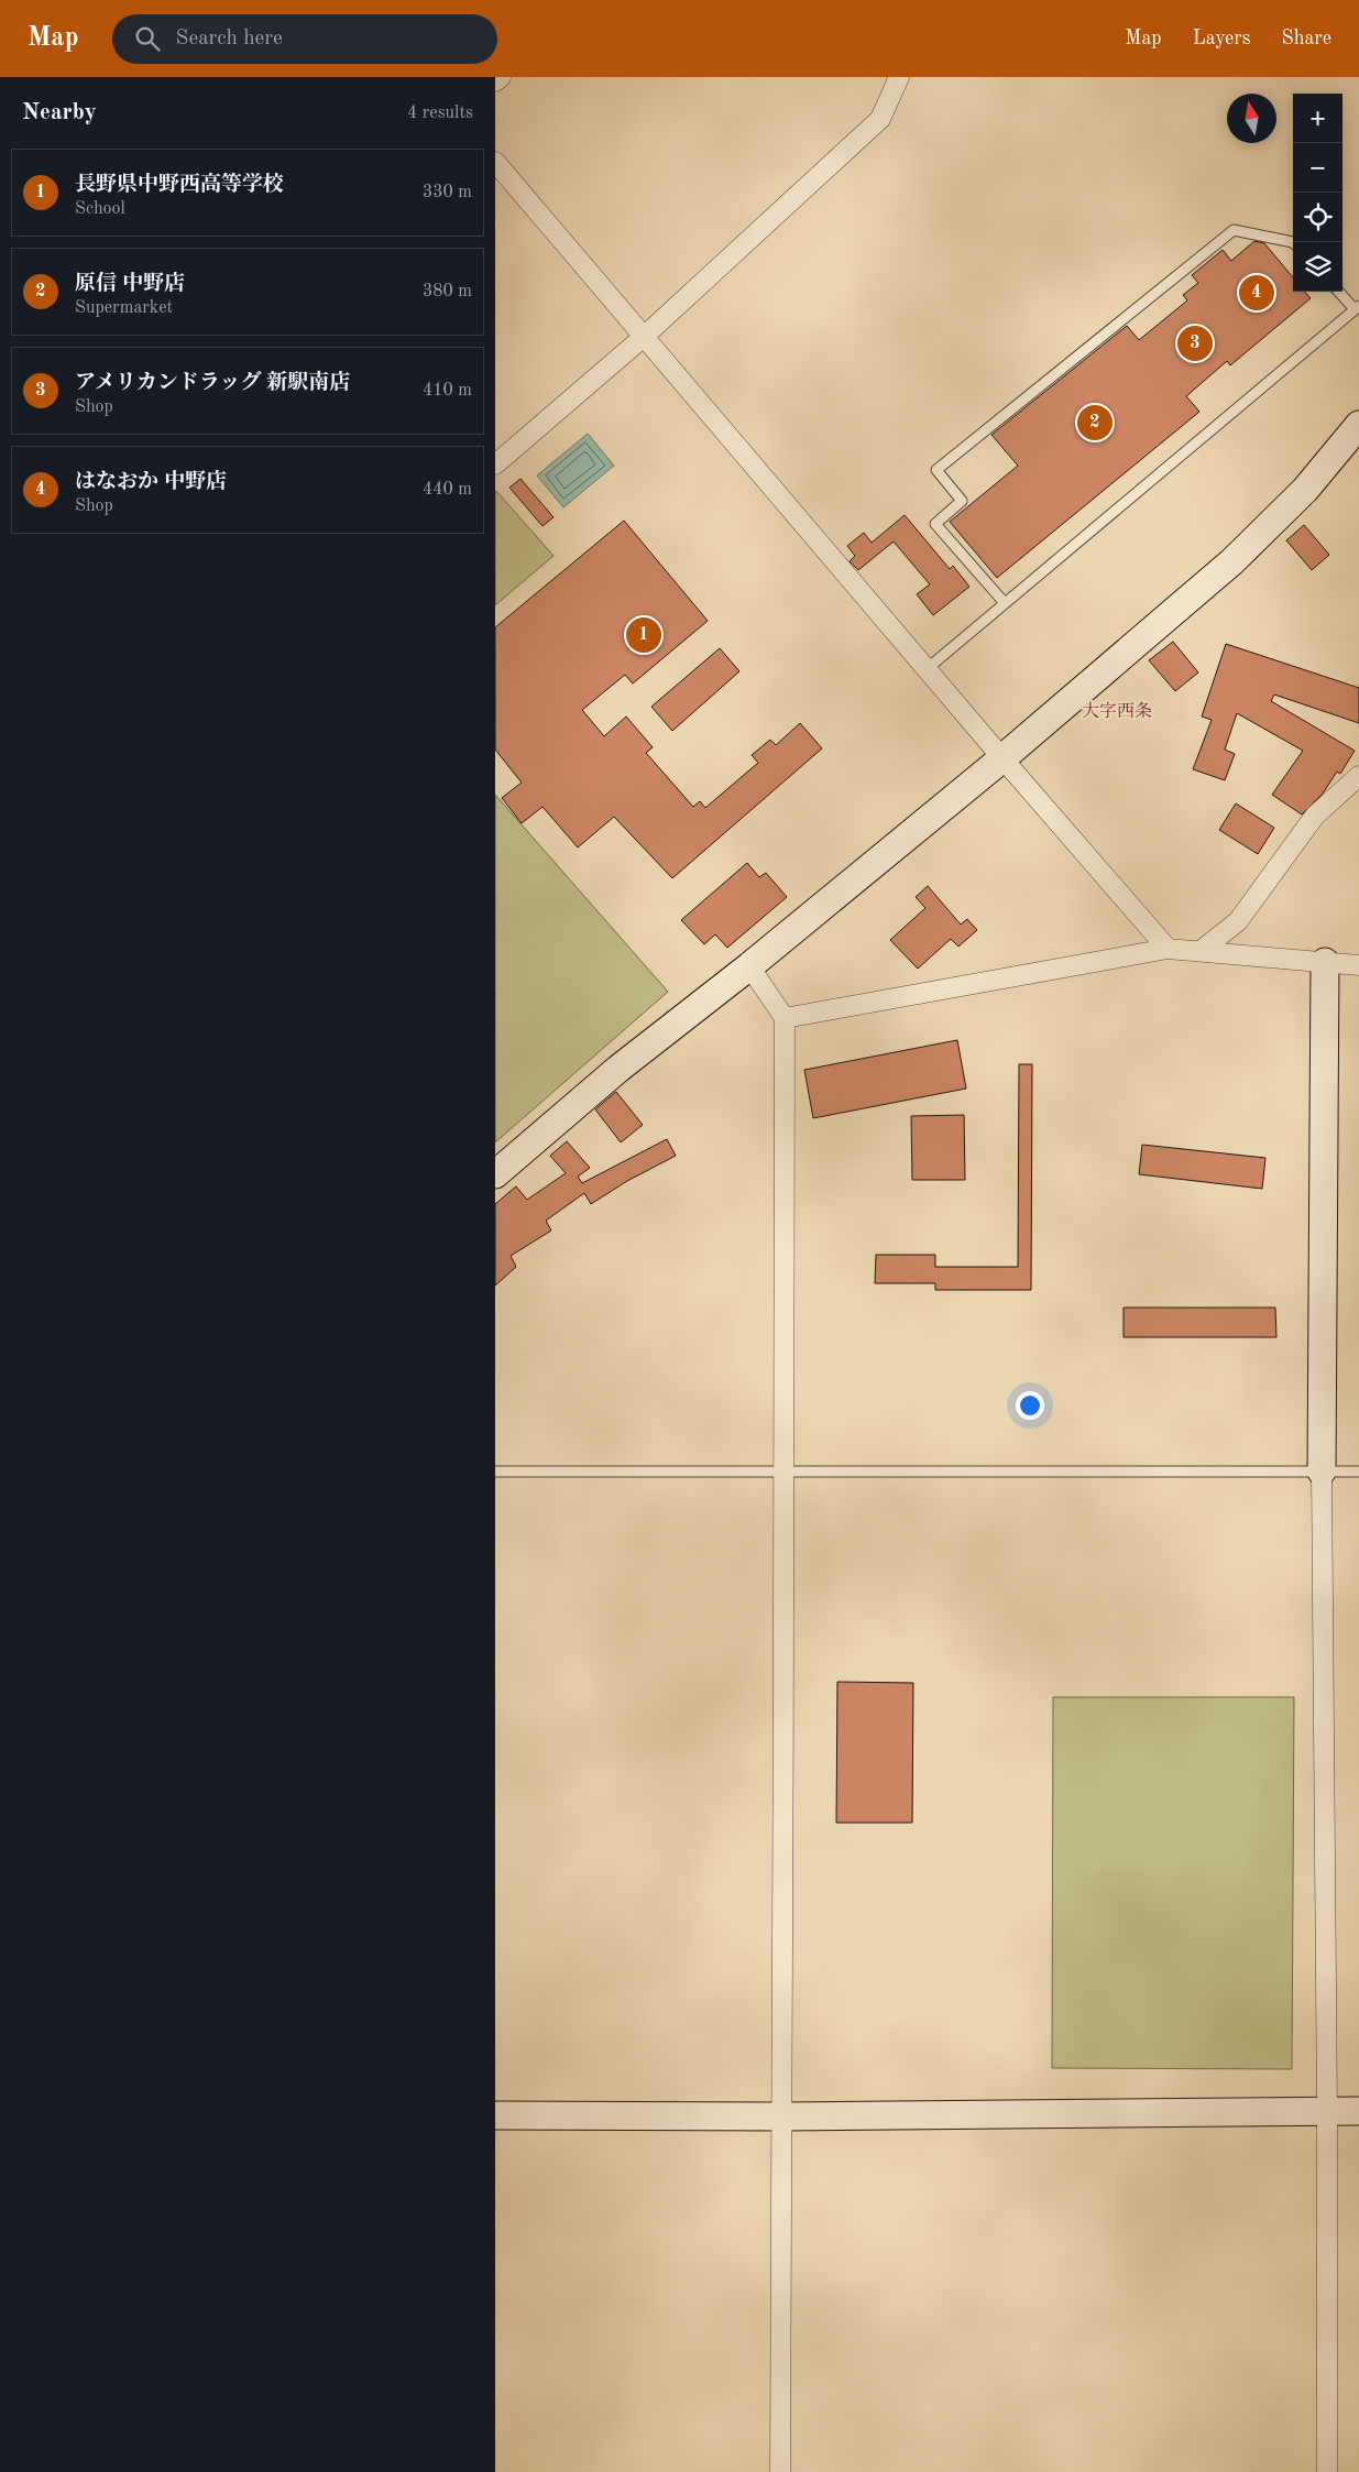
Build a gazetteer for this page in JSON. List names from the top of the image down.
{
  "districts": ["大字西条"],
  "north": "top",
  "page": {
    "header": "Map",
    "search": "Search here",
    "nav": ["Map", "Layers", "Share"],
    "heading": ["Nearby", "4 results"],
    "map_buttons": ["+", "−"],
    "list": [
      {
        "mark": "1",
        "name": "長野県中野西高等学校",
        "note": "School",
        "value": "330 m"
      },
      {
        "mark": "2",
        "name": "原信 中野店",
        "note": "Supermarket",
        "value": "380 m"
      },
      {
        "mark": "3",
        "name": "アメリカンドラッグ 新駅南店",
        "note": "Shop",
        "value": "410 m"
      },
      {
        "mark": "4",
        "name": "はなおか 中野店",
        "note": "Shop",
        "value": "440 m"
      }
    ],
    "pins": [
      "4",
      "3",
      "2",
      "1"
    ]
  }
}
